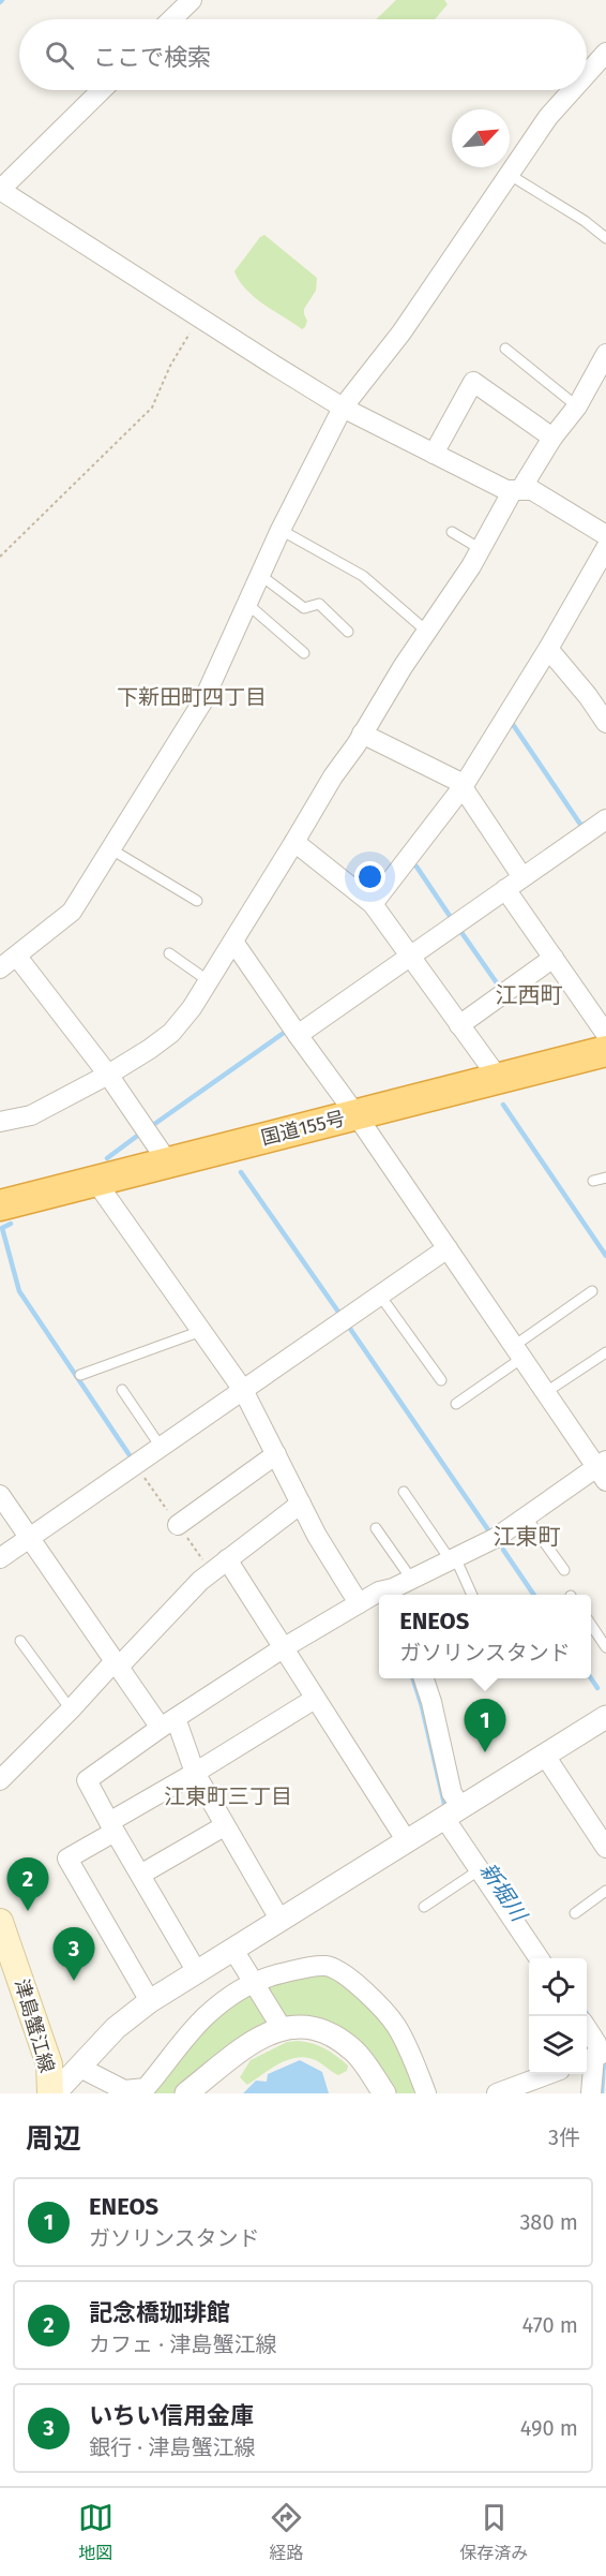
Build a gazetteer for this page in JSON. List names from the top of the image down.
{
  "streets": {
    "highway": ["国道155号"],
    "main road": ["津島蟹江線"]
  },
  "districts": [
    "下新田町四丁目",
    "江西町",
    "江東町",
    "江東町三丁目"
  ],
  "water": ["新堀川"],
  "north": "top right",
  "page": {
    "search": "ここで検索",
    "popup": ["ENEOS", "ガソリンスタンド"],
    "pins": ["1", "2", "3"],
    "heading": ["周辺", "3件"],
    "list": [
      {
        "mark": "1",
        "name": "ENEOS",
        "note": "ガソリンスタンド",
        "value": "380 m"
      },
      {
        "mark": "2",
        "name": "記念橋珈琲館",
        "note": "カフェ · 津島蟹江線",
        "value": "470 m"
      },
      {
        "mark": "3",
        "name": "いちい信用金庫",
        "note": "銀行 · 津島蟹江線",
        "value": "490 m"
      }
    ],
    "nav": ["地図", "経路", "保存済み"]
  }
}
